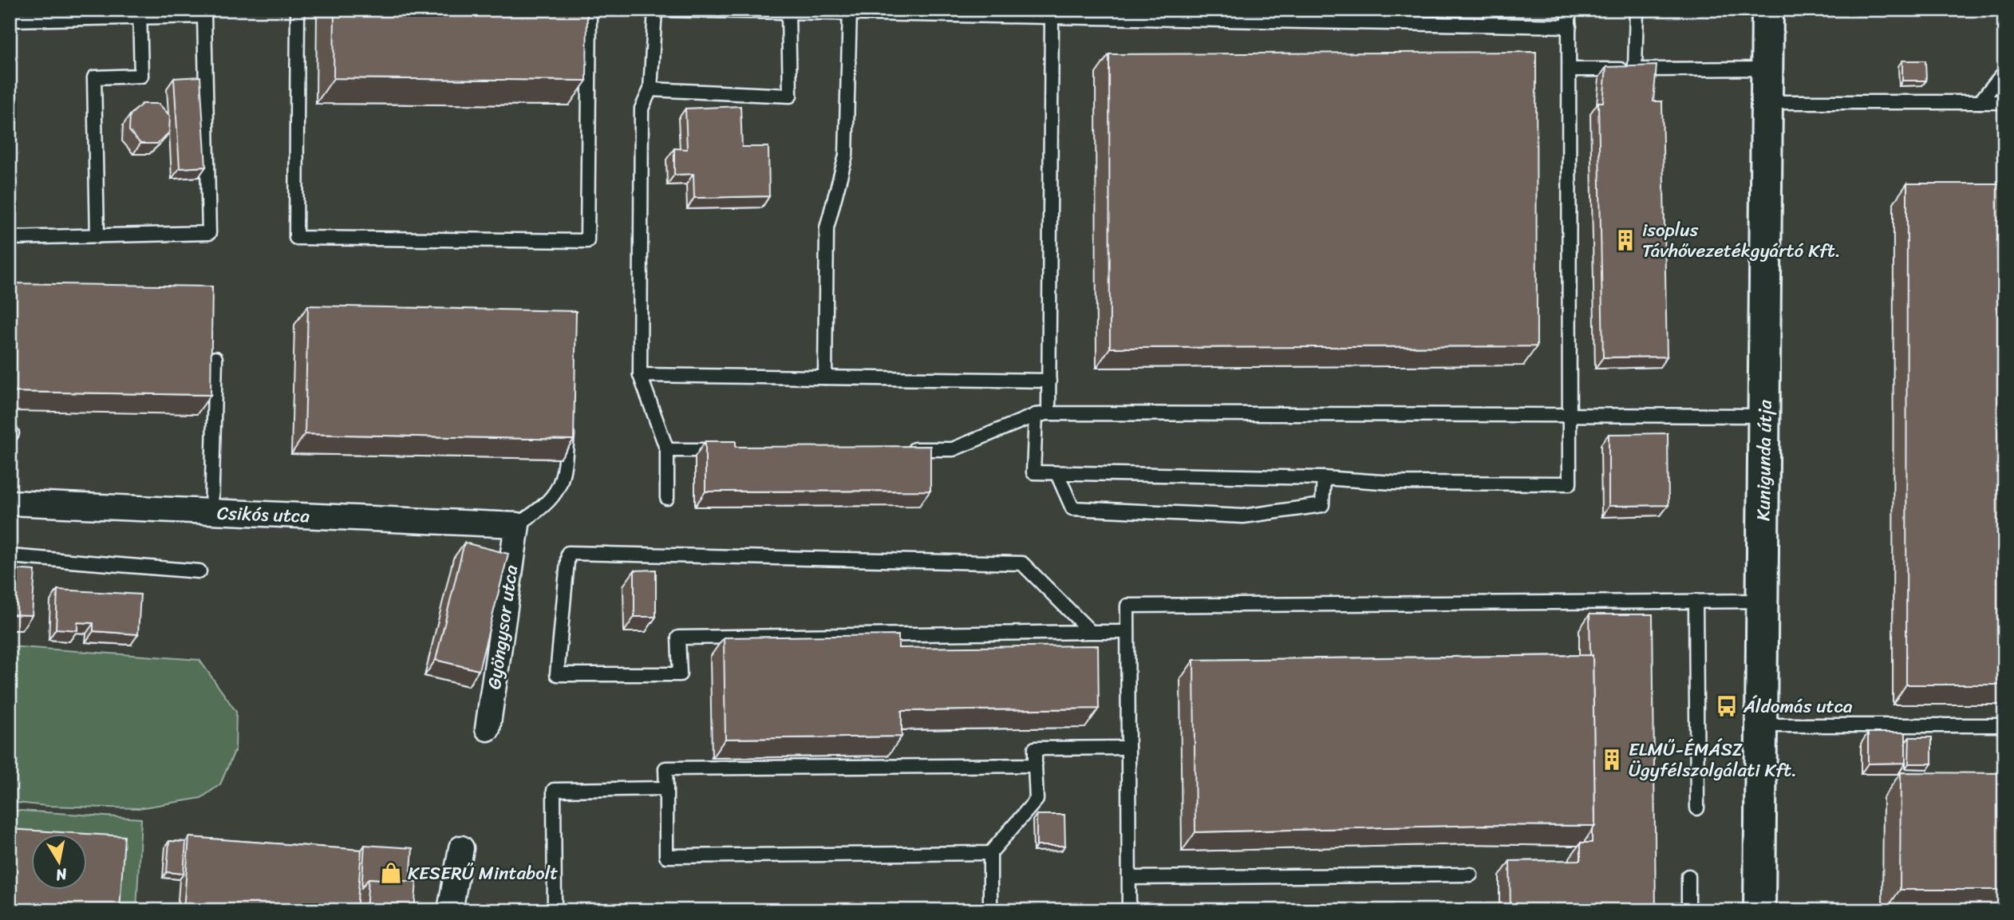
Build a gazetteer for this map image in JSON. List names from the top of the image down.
{
  "streets": {
    "street": ["Kunigunda útja", "Csikós utca", "Gyöngysor utca"]
  },
  "crossings": [
    ["Csikós utca", "Gyöngysor utca"]
  ],
  "places": {
    "building": ["isoplus Távhővezetékgyártó Kft.", "ELMŰ-ÉMÁSZ Ügyfélszolgálati Kft."],
    "bus stop": ["Áldomás utca"],
    "shop": ["KESERŰ Mintabolt"]
  },
  "north": "bottom"
}
